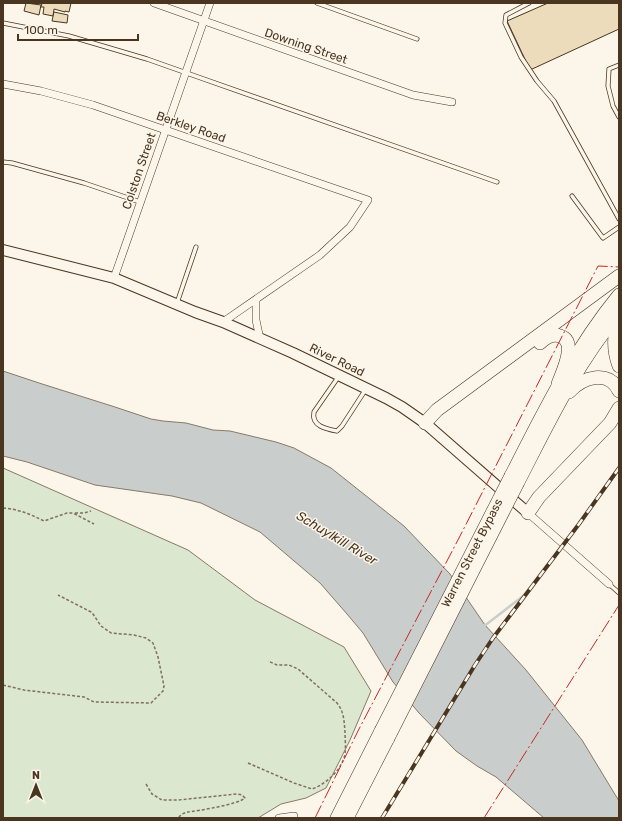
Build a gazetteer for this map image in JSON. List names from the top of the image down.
{
  "streets": {
    "highway": ["Warren Street Bypass"],
    "street": [
      "Downing Street",
      "Berkley Road",
      "Colston Street",
      "River Road"
    ]
  },
  "crossings": [
    ["Downing Street", "Colston Street"],
    ["Berkley Road", "Colston Street"],
    ["Colston Street", "River Road"]
  ],
  "water": ["Schuylkill River"],
  "scale_bar": "100 m",
  "north": "top"
}
